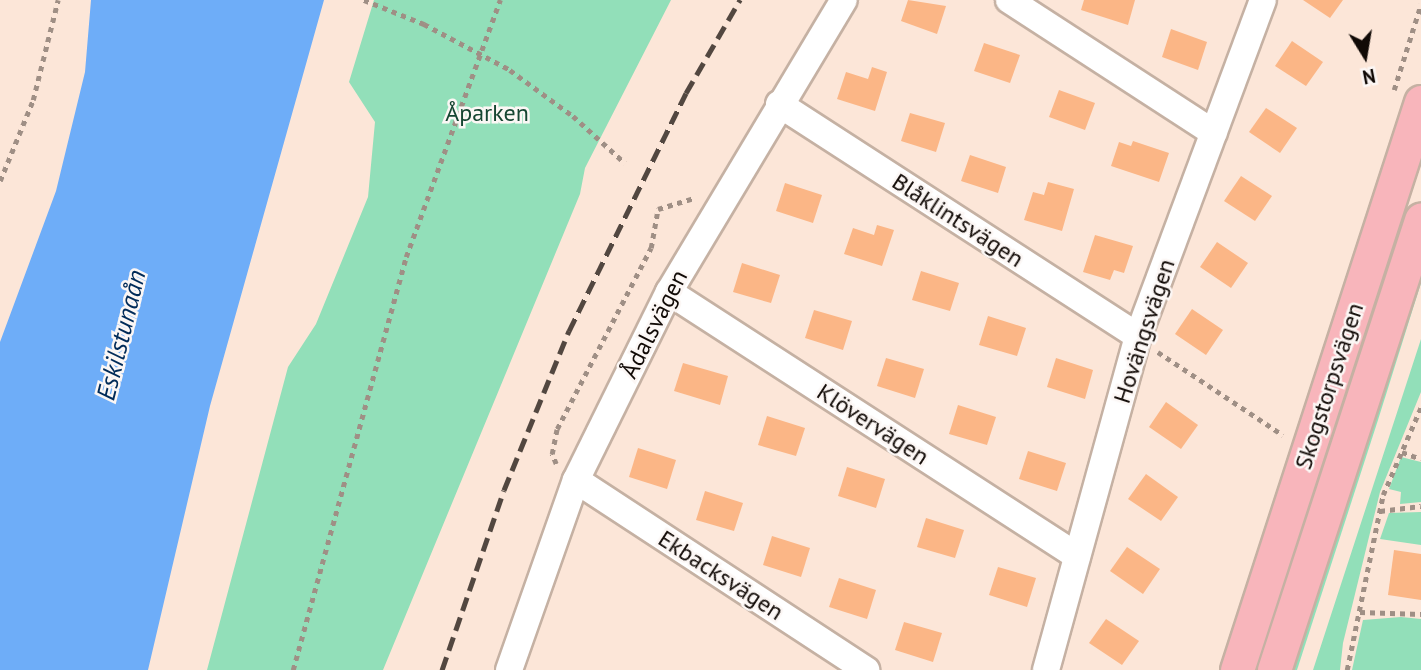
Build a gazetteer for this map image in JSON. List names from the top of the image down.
{
  "streets": {
    "main road": ["Skogstorpsvägen"],
    "street": [
      "Blåklintsvägen",
      "Ådalsvägen",
      "Hovängsvägen",
      "Klövervägen",
      "Ekbacksvägen"
    ]
  },
  "crossings": [
    ["Blåklintsvägen", "Ådalsvägen"],
    ["Blåklintsvägen", "Hovängsvägen"],
    ["Ådalsvägen", "Klövervägen"],
    ["Ådalsvägen", "Ekbacksvägen"],
    ["Hovängsvägen", "Klövervägen"]
  ],
  "water": ["Eskilstunaån"],
  "parks": ["Åparken"],
  "north": "bottom"
}
